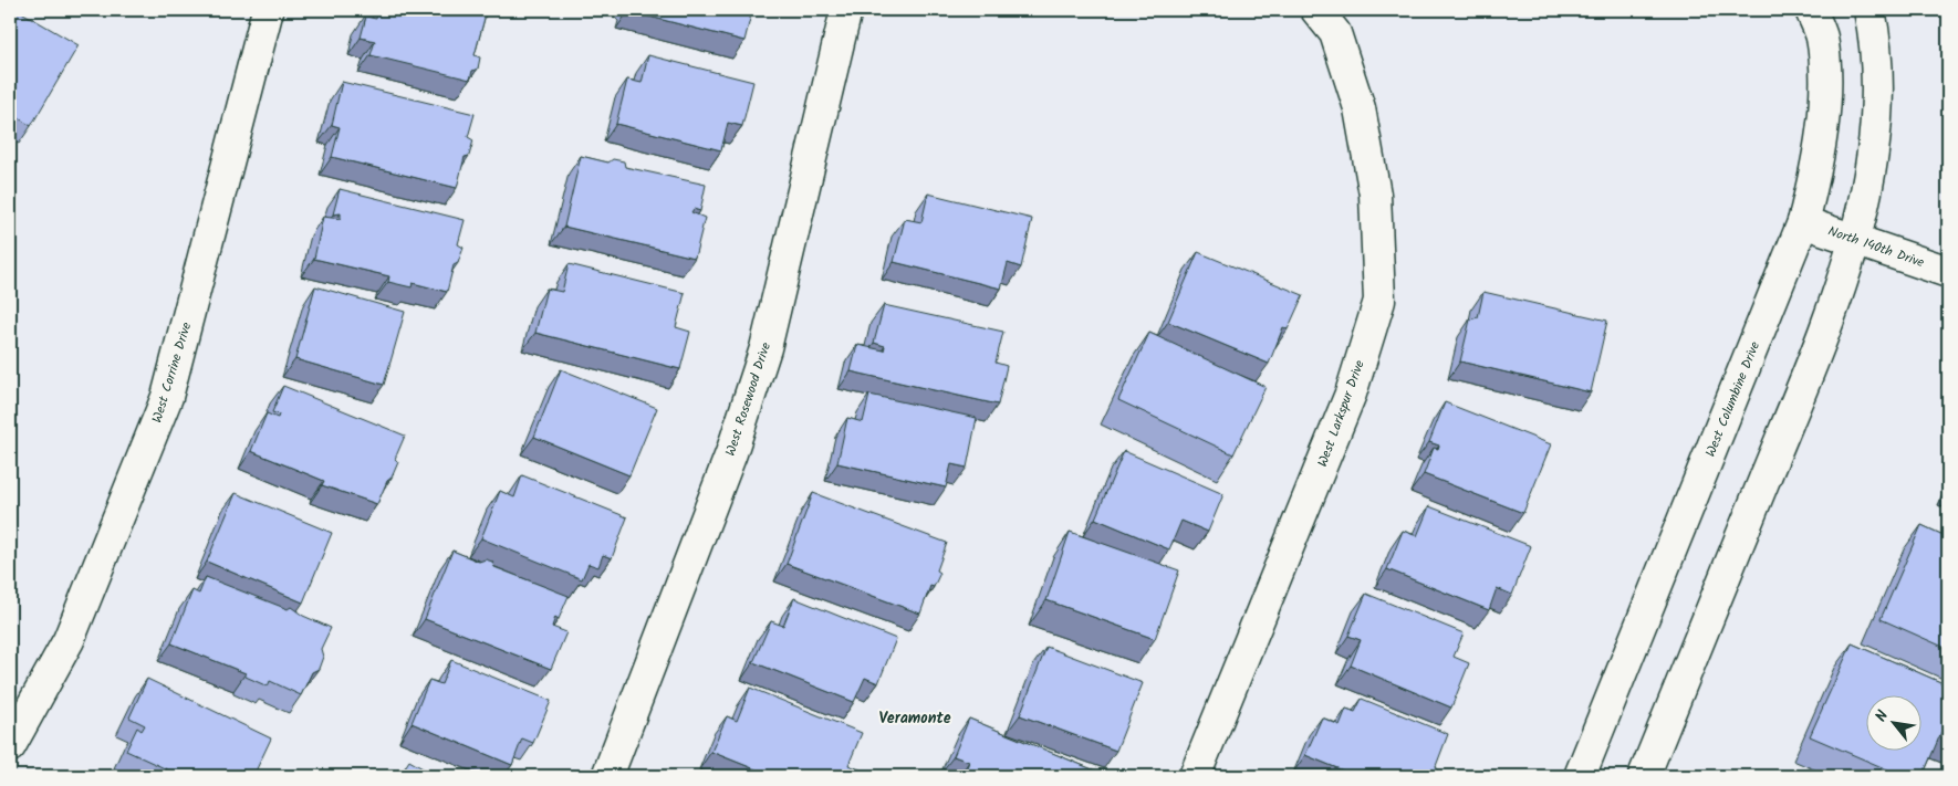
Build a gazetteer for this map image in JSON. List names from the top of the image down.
{
  "streets": {
    "street": [
      "North 140th Drive",
      "West Corrine Drive",
      "West Rosewood Drive",
      "West Columbine Drive",
      "West Larkspur Drive"
    ]
  },
  "crossings": [
    ["North 140th Drive", "West Columbine Drive"]
  ],
  "districts": ["Veramonte"],
  "north": "top left"
}
